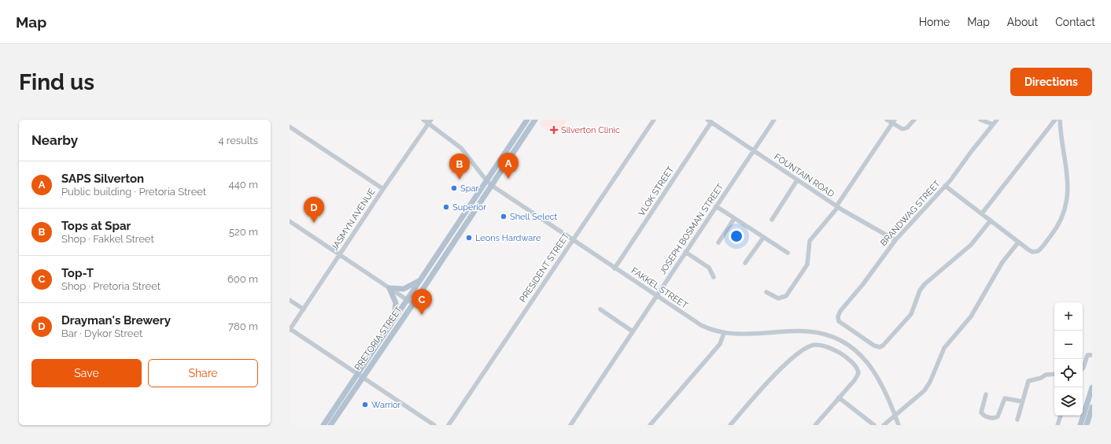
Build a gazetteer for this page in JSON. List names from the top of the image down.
{
  "streets": {
    "main road": ["PRETORIA STREET"],
    "street": [
      "FOUNTAIN ROAD",
      "VLOK STREET",
      "BRANDWAG STREET",
      "JASMYN AVENUE",
      "JOSEPH BOSMAN STREET",
      "PRESIDENT STREET",
      "FAKKEL STREET"
    ]
  },
  "crossings": [
    ["FOUNTAIN ROAD", "VLOK STREET"],
    ["FOUNTAIN ROAD", "BRANDWAG STREET"],
    ["FOUNTAIN ROAD", "JOSEPH BOSMAN STREET"],
    ["VLOK STREET", "FAKKEL STREET"],
    ["JASMYN AVENUE", "FAKKEL STREET"],
    ["JOSEPH BOSMAN STREET", "FAKKEL STREET"],
    ["PRESIDENT STREET", "FAKKEL STREET"],
    ["FAKKEL STREET", "PRETORIA STREET"]
  ],
  "places": {
    "health": ["Silverton Clinic"],
    "other": [
      "Spar",
      "Superior",
      "Shell Select",
      "Leons Hardware",
      "Warrior"
    ]
  },
  "page": {
    "header": "Map",
    "nav": [
      "Home",
      "Map",
      "About",
      "Contact"
    ],
    "buttons": [
      "Directions",
      ["Save", "Share"]
    ],
    "title": "Find us",
    "heading": ["Nearby", "4 results"],
    "pins": [
      "A",
      "B",
      "D",
      "C"
    ],
    "list": [
      {
        "mark": "A",
        "name": "SAPS Silverton",
        "note": "Public building · Pretoria Street",
        "value": "440 m"
      },
      {
        "mark": "B",
        "name": "Tops at Spar",
        "note": "Shop · Fakkel Street",
        "value": "520 m"
      },
      {
        "mark": "C",
        "name": "Top-T",
        "note": "Shop · Pretoria Street",
        "value": "600 m"
      },
      {
        "mark": "D",
        "name": "Drayman's Brewery",
        "note": "Bar · Dykor Street",
        "value": "780 m"
      }
    ],
    "map_buttons": ["+", "−"]
  }
}
